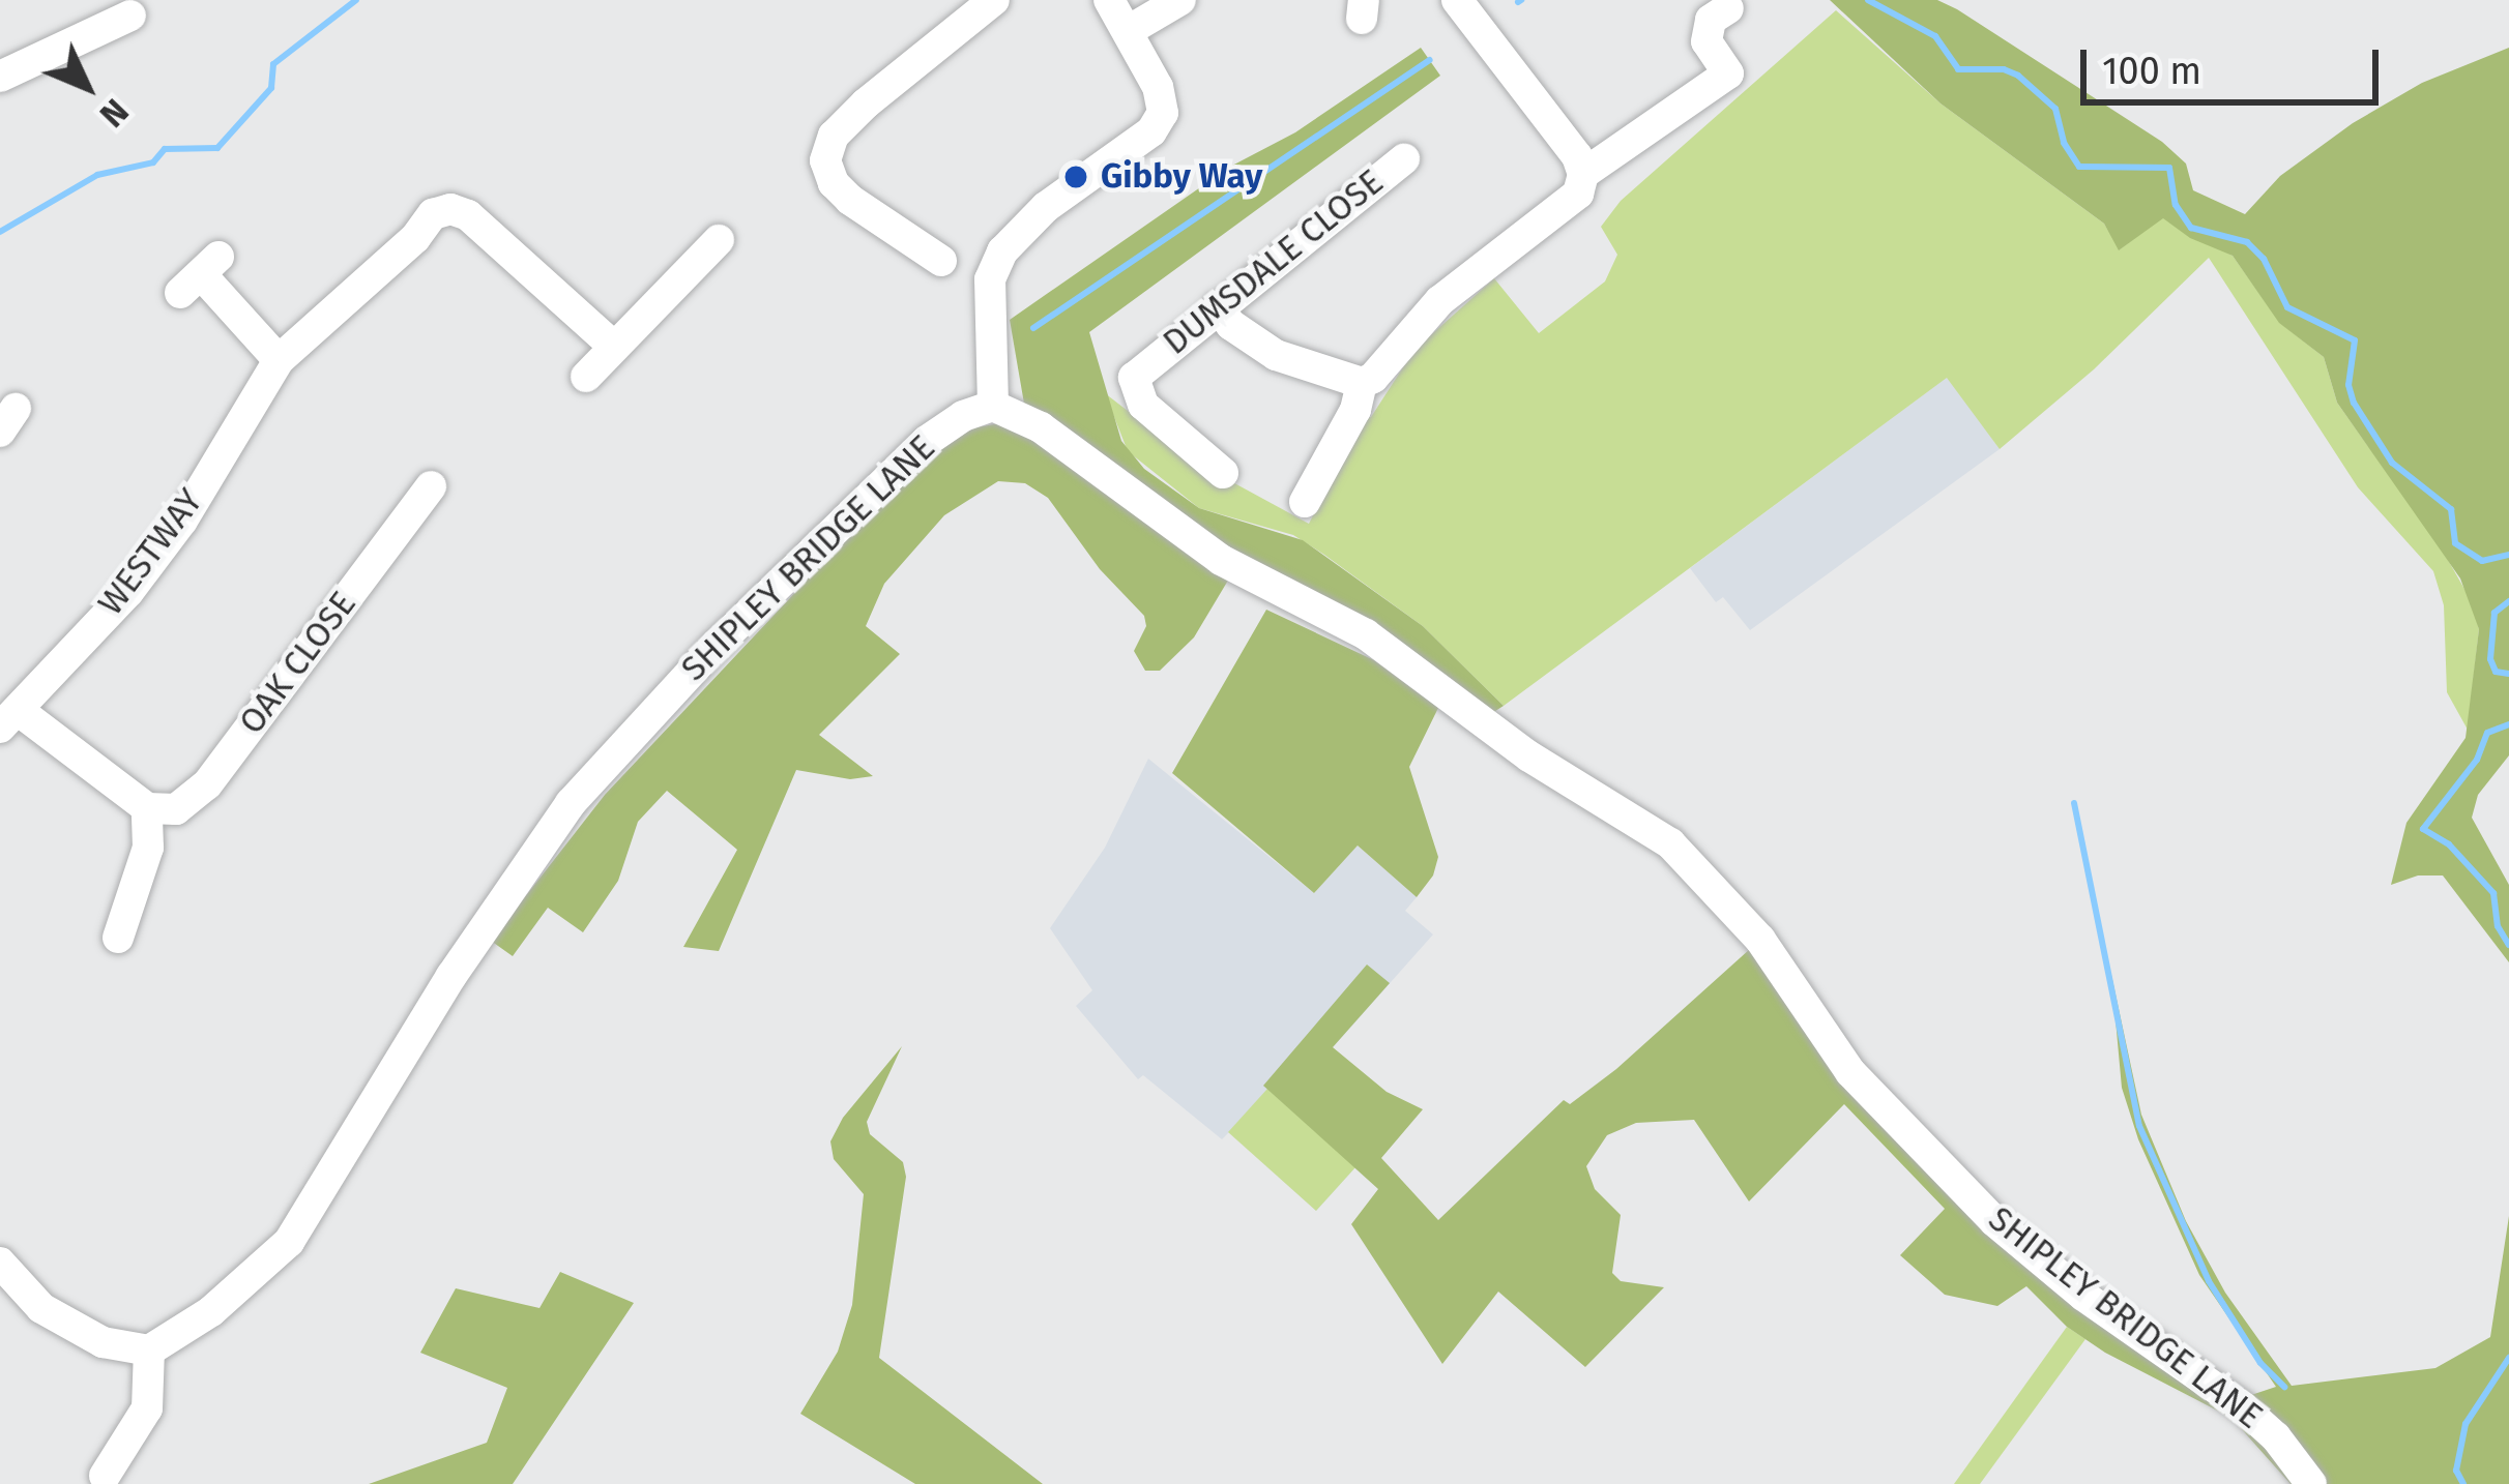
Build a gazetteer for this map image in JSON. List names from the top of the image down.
{
  "streets": {
    "street": [
      "DUMSDALE CLOSE",
      "WESTWAY",
      "SHIPLEY BRIDGE LANE",
      "OAK CLOSE"
    ]
  },
  "places": ["Gibby Way"],
  "scale_bar": "100 m",
  "north": "bottom right"
}
